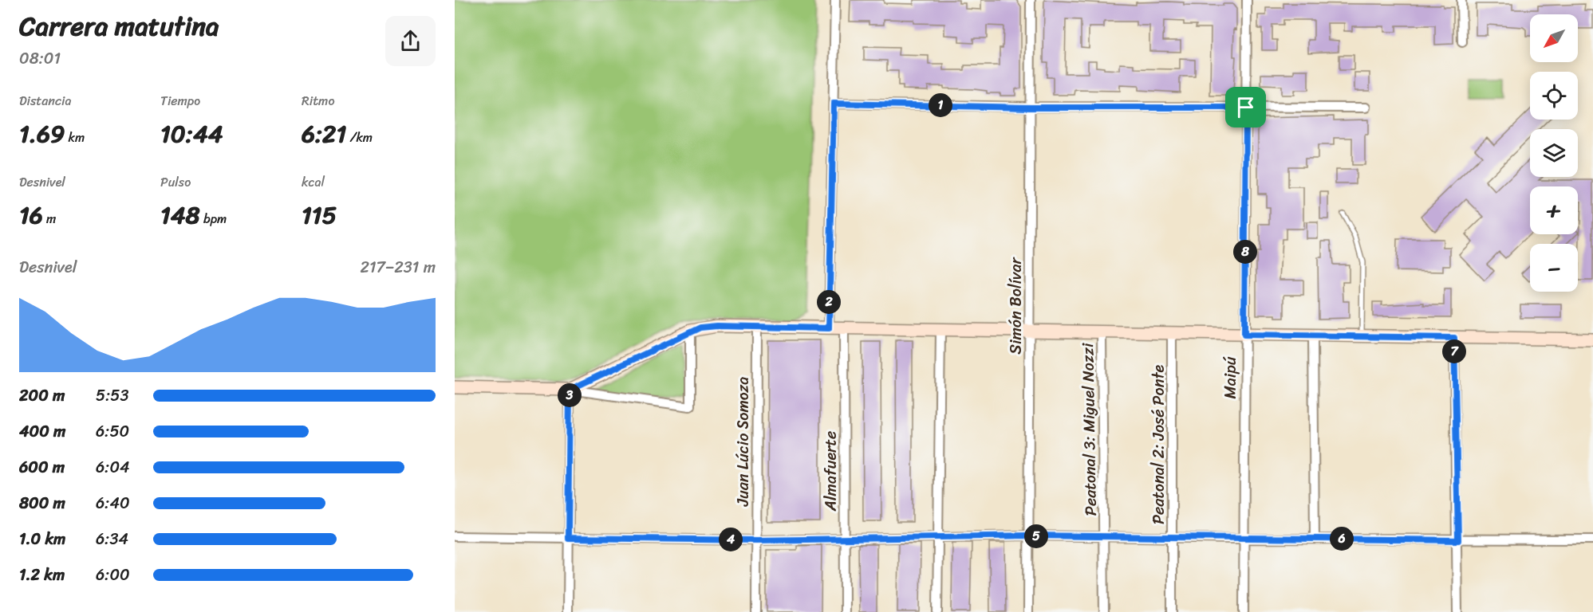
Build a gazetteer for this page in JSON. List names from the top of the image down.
{
  "streets": {
    "street": [
      "Simón Bolívar",
      "Maipú",
      "Peatonal 3: Miguel Nozzi",
      "Juan Lúcio Somoza",
      "Peatonal 2: José Ponte",
      "Almafuerte"
    ]
  },
  "north": "bottom left",
  "page": {
    "heading": ["Carrera matutina", "08:01"],
    "map_buttons": ["+", "−"],
    "stats": [
      ["Distancia", "1.69 km"],
      ["Tiempo", "10:44"],
      ["Ritmo", "6:21 /km"],
      ["Desnivel", "16 m"],
      ["Pulso", "148 bpm"],
      ["kcal", "115"]
    ],
    "pins": [
      "1",
      "8",
      "2",
      "7",
      "3",
      "5",
      "6",
      "4"
    ],
    "chart": ["Desnivel", "217–231 m"],
    "list": [
      {
        "name": "200 m",
        "note": "5:53"
      },
      {
        "name": "400 m",
        "note": "6:50"
      },
      {
        "name": "600 m",
        "note": "6:04"
      },
      {
        "name": "800 m",
        "note": "6:40"
      },
      {
        "name": "1.0 km",
        "note": "6:34"
      },
      {
        "name": "1.2 km",
        "note": "6:00"
      }
    ]
  }
}
